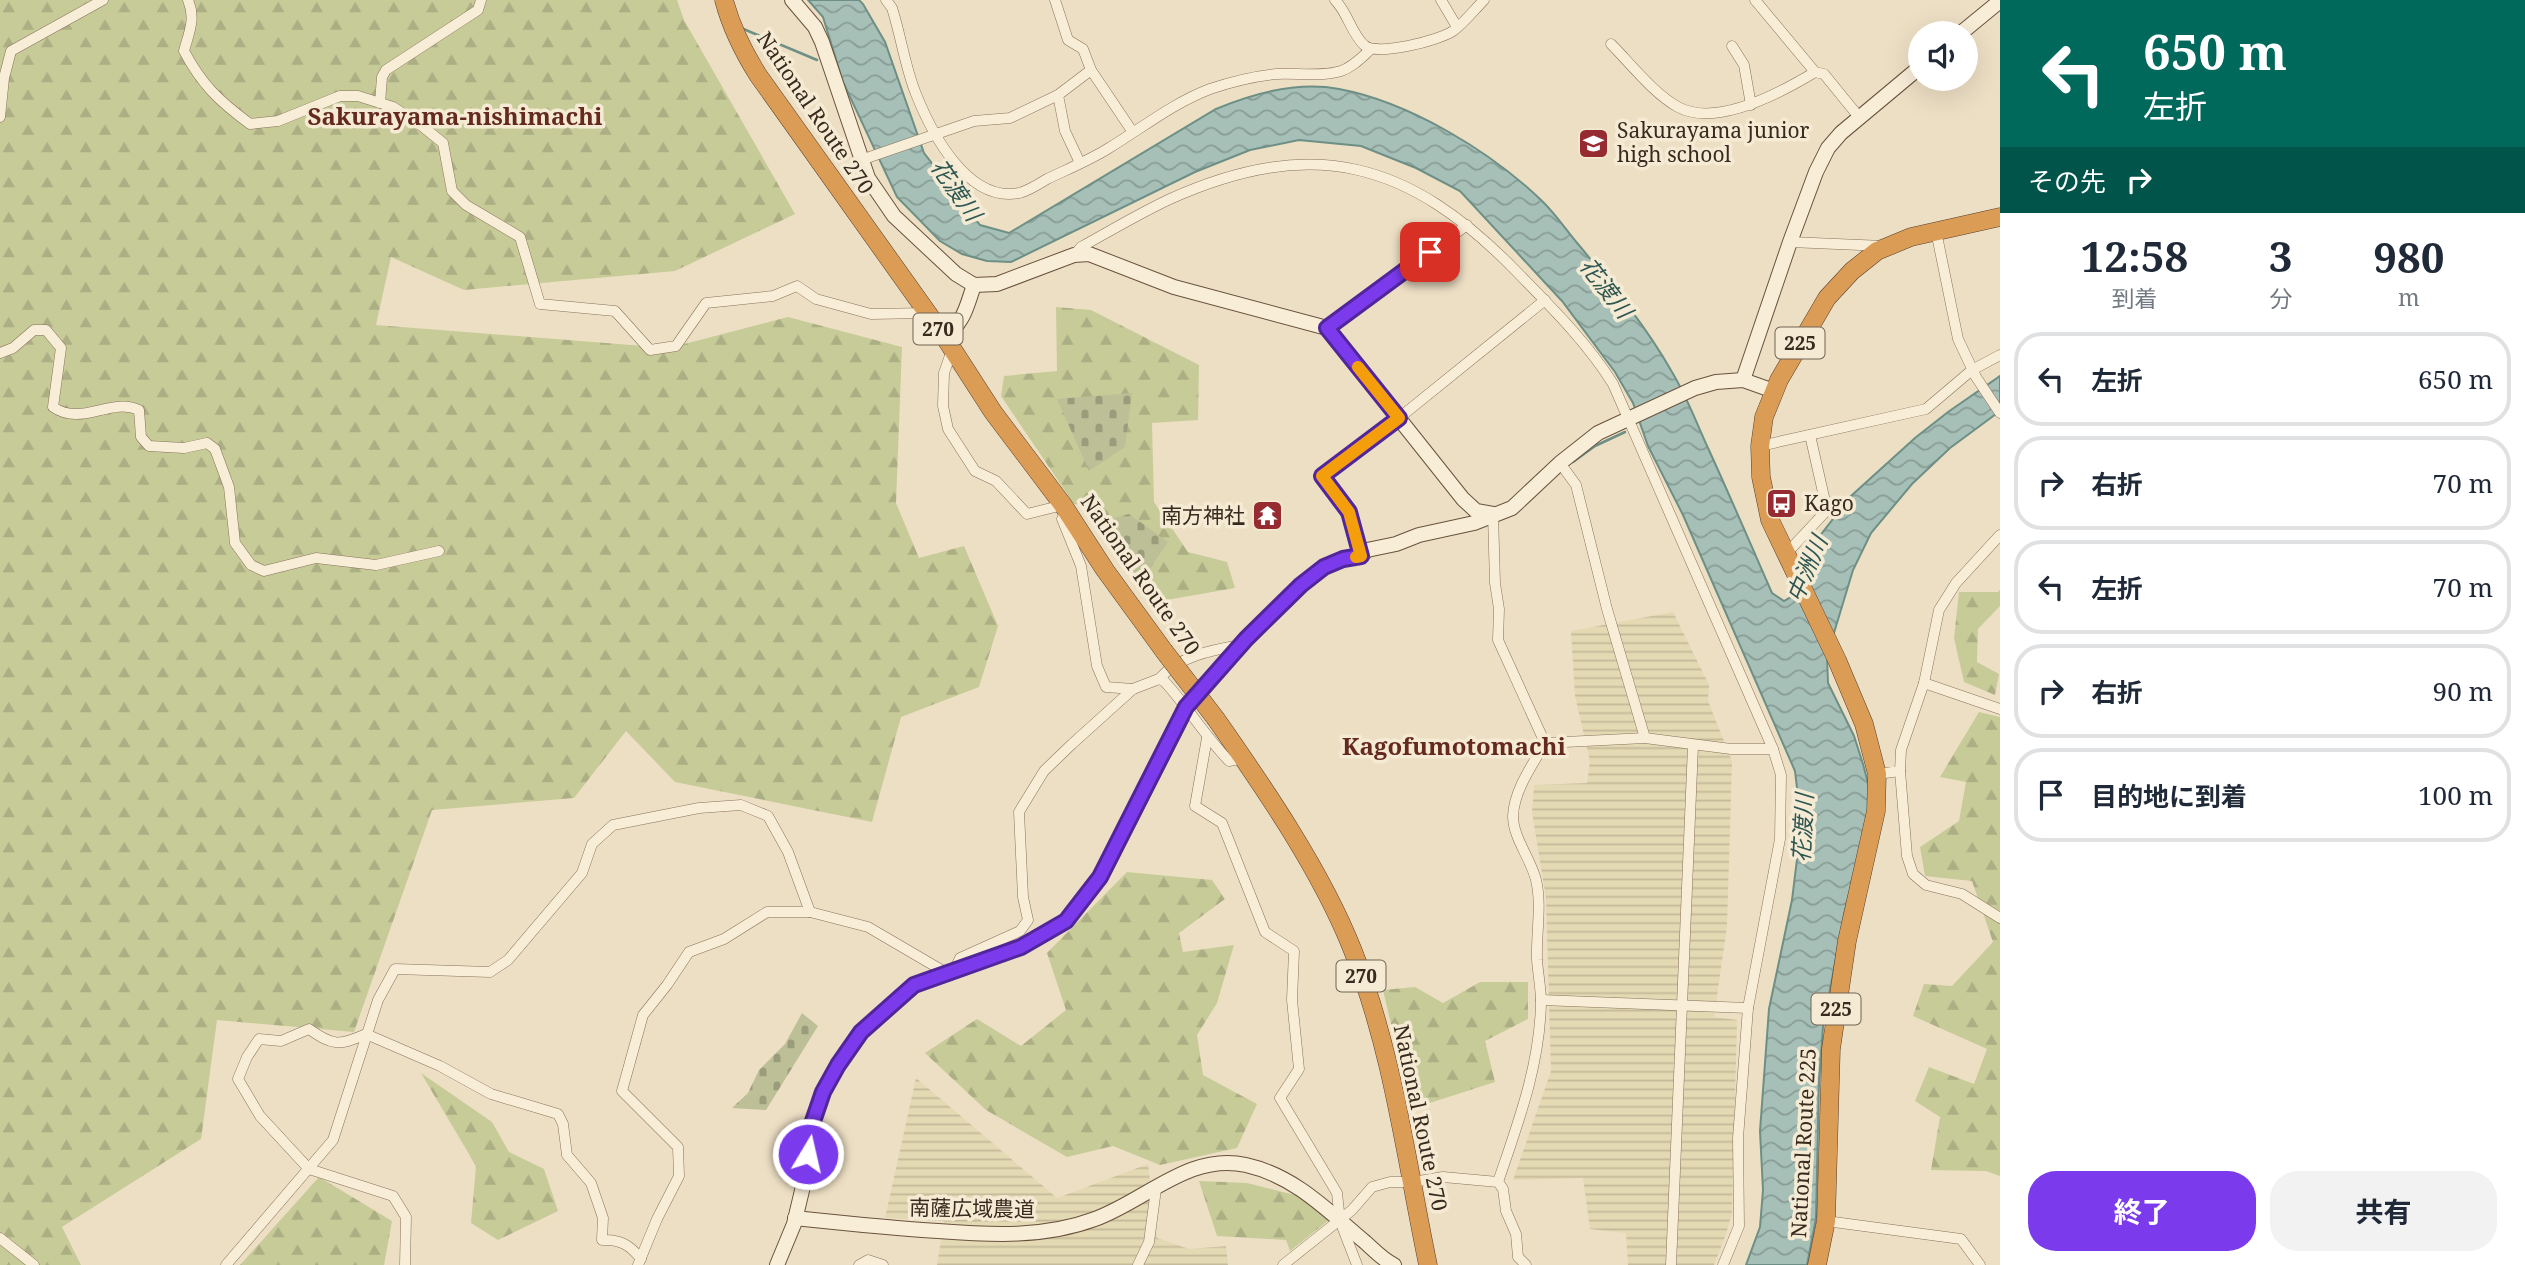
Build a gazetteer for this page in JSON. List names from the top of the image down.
{
  "streets": {
    "highway": [
      "National Route 270",
      "270",
      "225",
      "National Route 225"
    ],
    "street": ["南薩広域農道"]
  },
  "districts": ["Sakurayama-nishimachi", "Kagofumotomachi"],
  "water": ["花渡川", "中洲川"],
  "places": {
    "school or university": ["Sakurayama junior high school"],
    "bus stop": ["Kago"],
    "temple": ["南方神社"]
  },
  "page": {
    "turn": ["650 m", "左折"],
    "then": "その先",
    "eta": [
      "12:58",
      "到着",
      "3",
      "分",
      "980",
      "m"
    ],
    "list": [
      {
        "name": "左折",
        "value": "650 m"
      },
      {
        "name": "右折",
        "value": "70 m"
      },
      {
        "name": "左折",
        "value": "70 m"
      },
      {
        "name": "右折",
        "value": "90 m"
      },
      {
        "name": "目的地に到着",
        "value": "100 m"
      }
    ],
    "buttons": ["終了", "共有"]
  }
}
